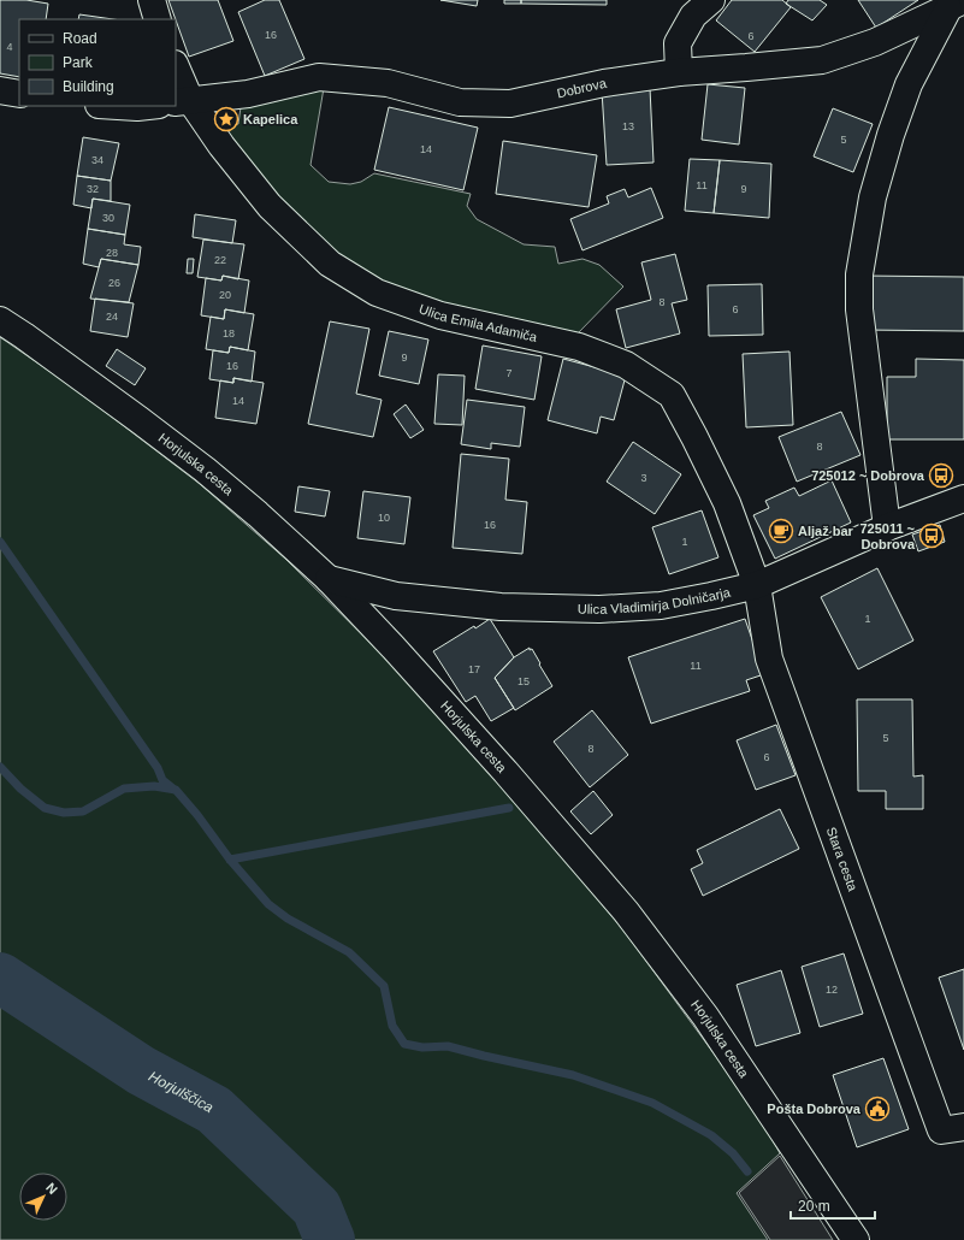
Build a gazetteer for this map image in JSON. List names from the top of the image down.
{
  "streets": {
    "street": [
      "Dobrova",
      "Ulica Emila Adamiča",
      "Horjulska cesta",
      "Ulica Vladimirja Dolničarja",
      "Stara cesta"
    ]
  },
  "crossings": [
    ["Dobrova", "Ulica Emila Adamiča"],
    ["Ulica Emila Adamiča", "Ulica Vladimirja Dolničarja"],
    ["Ulica Emila Adamiča", "Stara cesta"],
    ["Horjulska cesta", "Ulica Vladimirja Dolničarja"],
    ["Ulica Vladimirja Dolničarja", "Stara cesta"]
  ],
  "water": ["Horjulščica"],
  "places": {
    "place": ["Kapelica"],
    "bus stop": ["725012 ~ Dobrova", "725011 ~ Dobrova"],
    "cafe": ["Aljaž bar"],
    "public building": ["Pošta Dobrova"]
  },
  "house_numbers": [
    "16",
    "6",
    "4",
    "13",
    "5",
    "14",
    "34",
    "11",
    "32",
    "9",
    "30",
    "28",
    "22",
    "26",
    "20",
    "8",
    "6",
    "24",
    "18",
    "9",
    "16",
    "7",
    "14",
    "8",
    "3",
    "10",
    "16",
    "1",
    "1",
    "11",
    "17",
    "15",
    "5",
    "8",
    "6",
    "12"
  ],
  "legend": ["Road", "Park", "Building"],
  "scale_bar": "20 m",
  "north": "top right"
}
